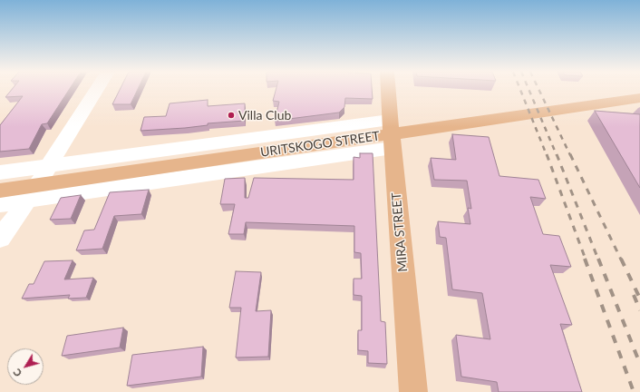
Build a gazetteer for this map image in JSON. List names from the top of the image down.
{
  "streets": {
    "main road": ["URITSKOGO STREET", "MIRA STREET"]
  },
  "crossings": [
    ["URITSKOGO STREET", "MIRA STREET"]
  ],
  "places": ["Villa Club"],
  "north": "bottom left"
}
